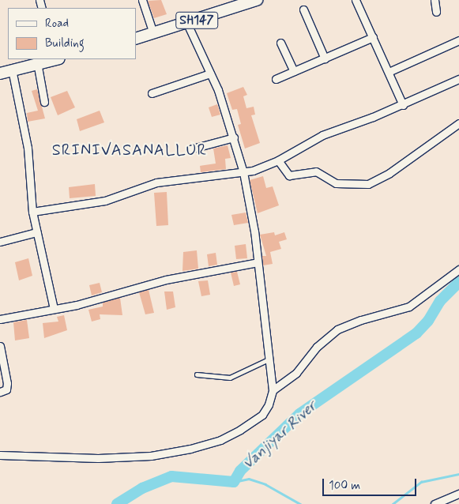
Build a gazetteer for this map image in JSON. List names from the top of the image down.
{
  "streets": {
    "main road": ["SH147"]
  },
  "districts": ["SRINIVASANALLUR"],
  "water": ["Vanjiyar River"],
  "legend": ["Road", "Building"],
  "scale_bar": "100 m"
}
